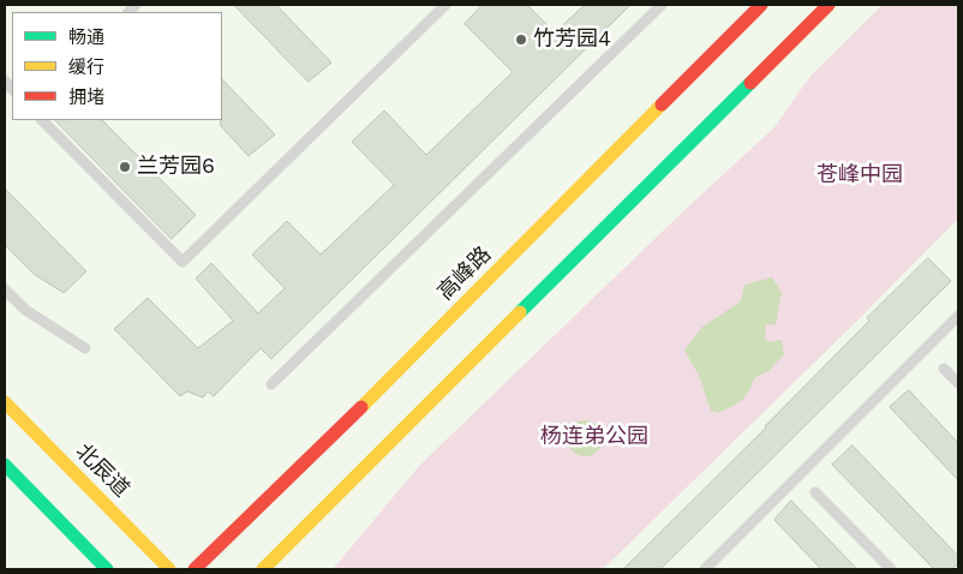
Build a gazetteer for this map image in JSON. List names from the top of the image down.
{
  "streets": {
    "main road": ["高峰路", "北辰道"]
  },
  "parks": ["苍峰中园", "杨连弟公园"],
  "places": ["竹芳园4", "兰芳园6"],
  "legend": ["畅通", "缓行", "拥堵"]
}
